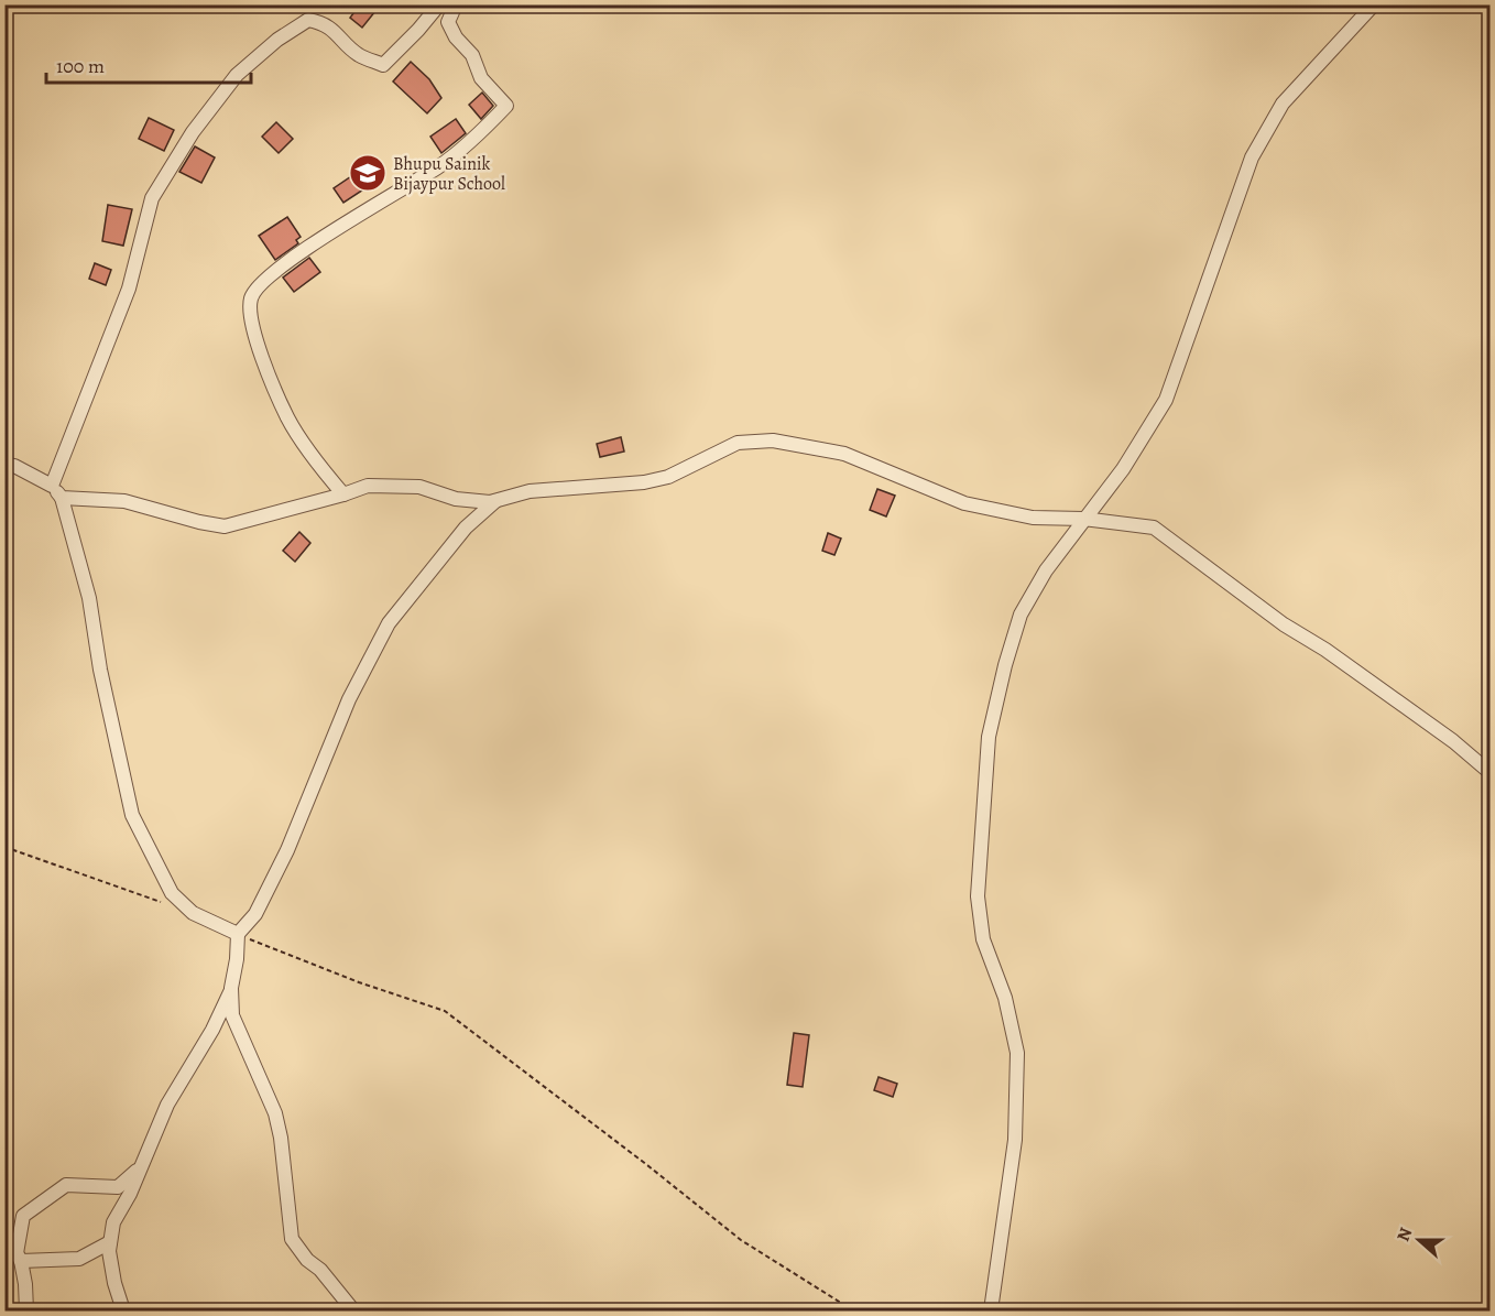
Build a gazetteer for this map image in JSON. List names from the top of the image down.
{
  "places": {
    "school or university": ["Bhupu Sainik Bijaypur School"]
  },
  "scale_bar": "100 m",
  "north": "left"
}
